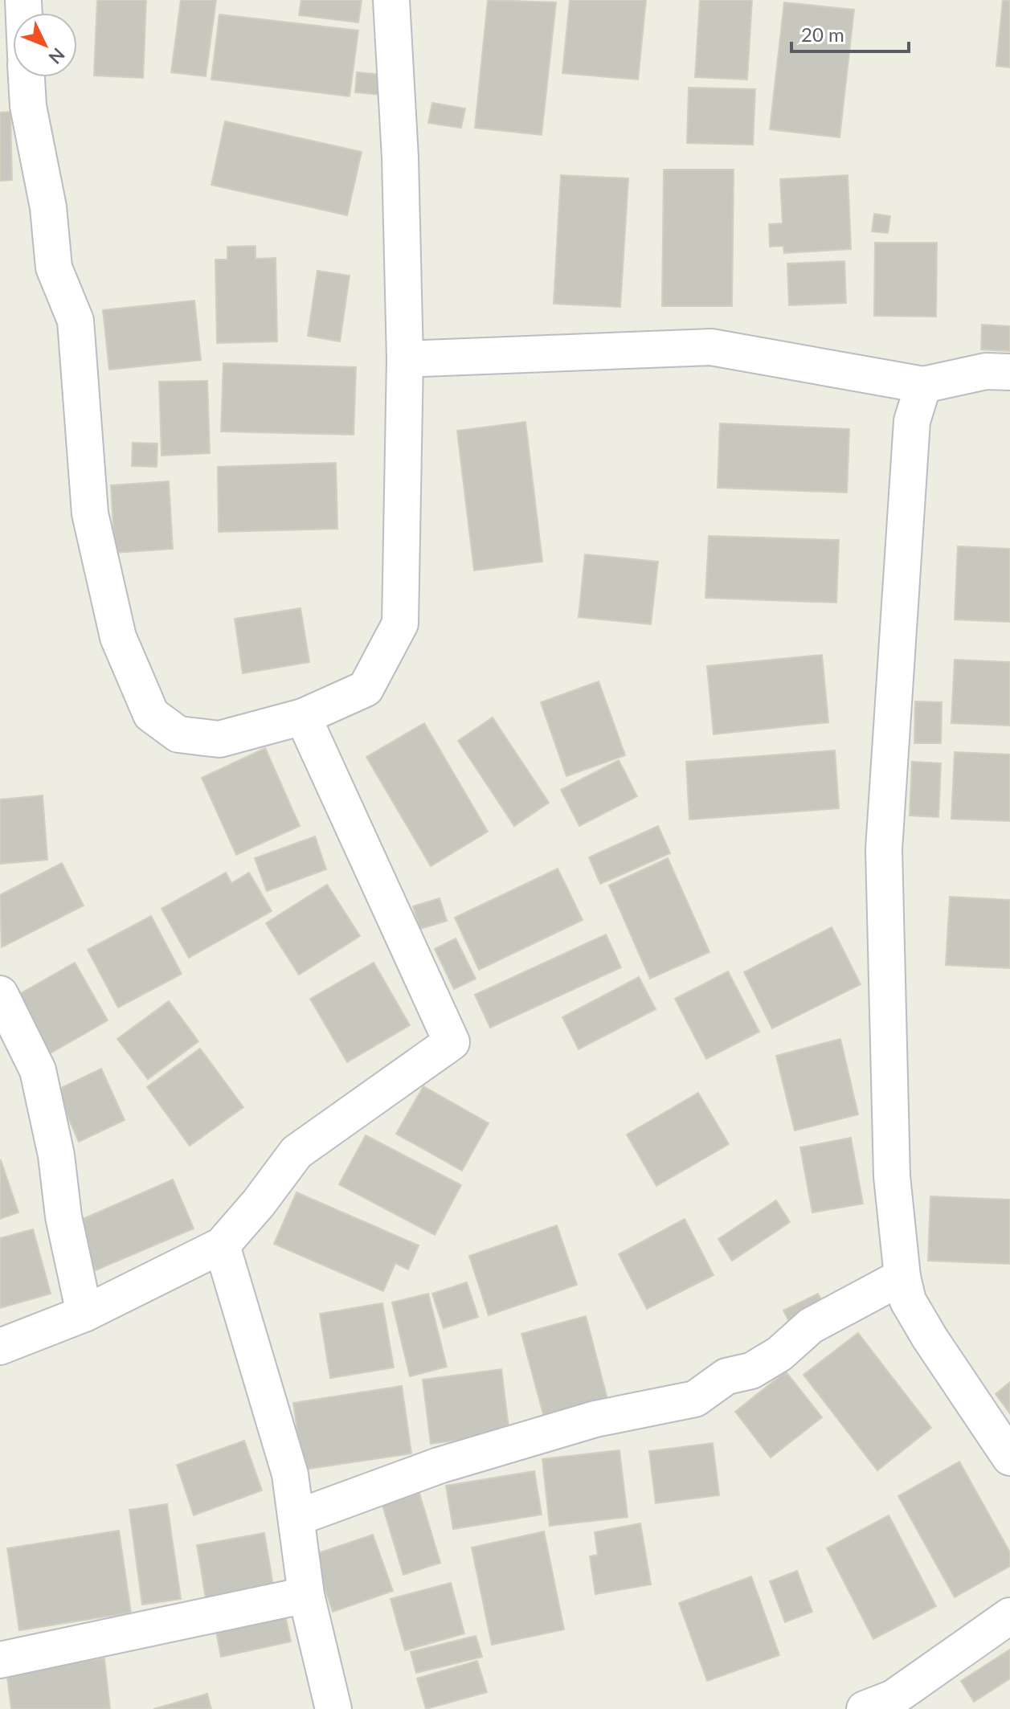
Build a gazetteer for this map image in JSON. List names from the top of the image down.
{
  "scale_bar": "20 m",
  "north": "bottom right"
}
